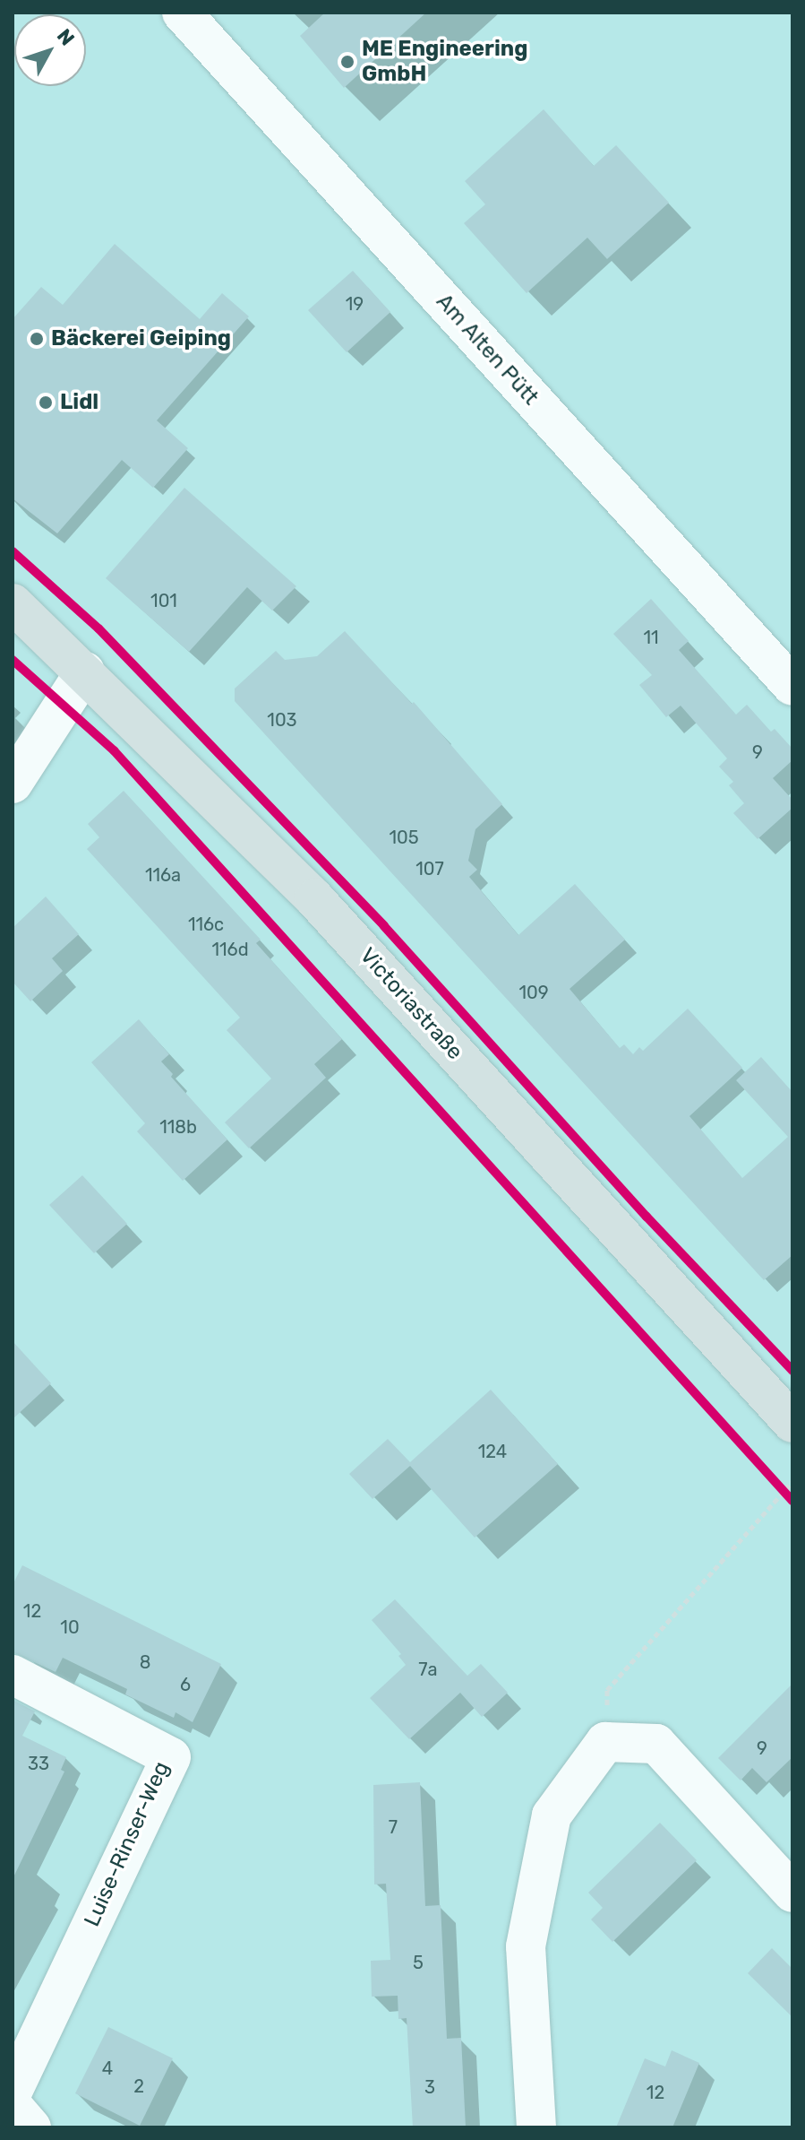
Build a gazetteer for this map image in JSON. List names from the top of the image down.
{
  "streets": {
    "main road": ["Victoriastraße"],
    "street": ["Am Alten Pütt", "Luise-Rinser-Weg"]
  },
  "places": ["ME Engineering GmbH", "Bäckerei Geiping", "Lidl"],
  "house_numbers": [
    "19",
    "101",
    "11",
    "103",
    "9",
    "105",
    "107",
    "116a",
    "116c",
    "116d",
    "109",
    "118b",
    "124",
    "12",
    "10",
    "8",
    "7a",
    "6",
    "9",
    "33",
    "7",
    "5",
    "4",
    "2",
    "3",
    "12"
  ],
  "north": "top right"
}
